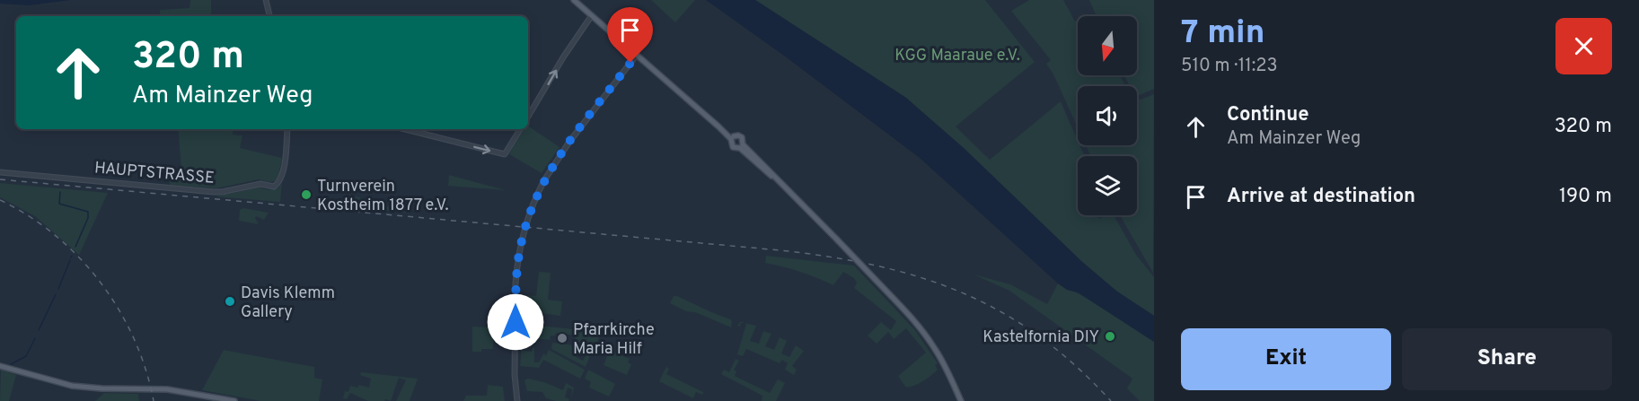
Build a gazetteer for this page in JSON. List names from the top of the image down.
{
  "streets": {
    "street": ["HAUPTSTRASSE"]
  },
  "parks": ["KGG Maaraue e.V."],
  "places": [
    "Turnverein Kostheim 1877 e.V.",
    "Davis Klemm Gallery",
    "Kastelfornia DIY",
    "Pfarrkirche Maria Hilf"
  ],
  "north": "bottom",
  "page": {
    "heading": ["7 min", "510 m · 11:23"],
    "turn": ["320 m", "Am Mainzer Weg"],
    "list": [
      {
        "name": "Continue",
        "note": "Am Mainzer Weg",
        "value": "320 m"
      },
      {
        "name": "Arrive at destination",
        "value": "190 m"
      }
    ],
    "buttons": ["Exit", "Share"]
  }
}
